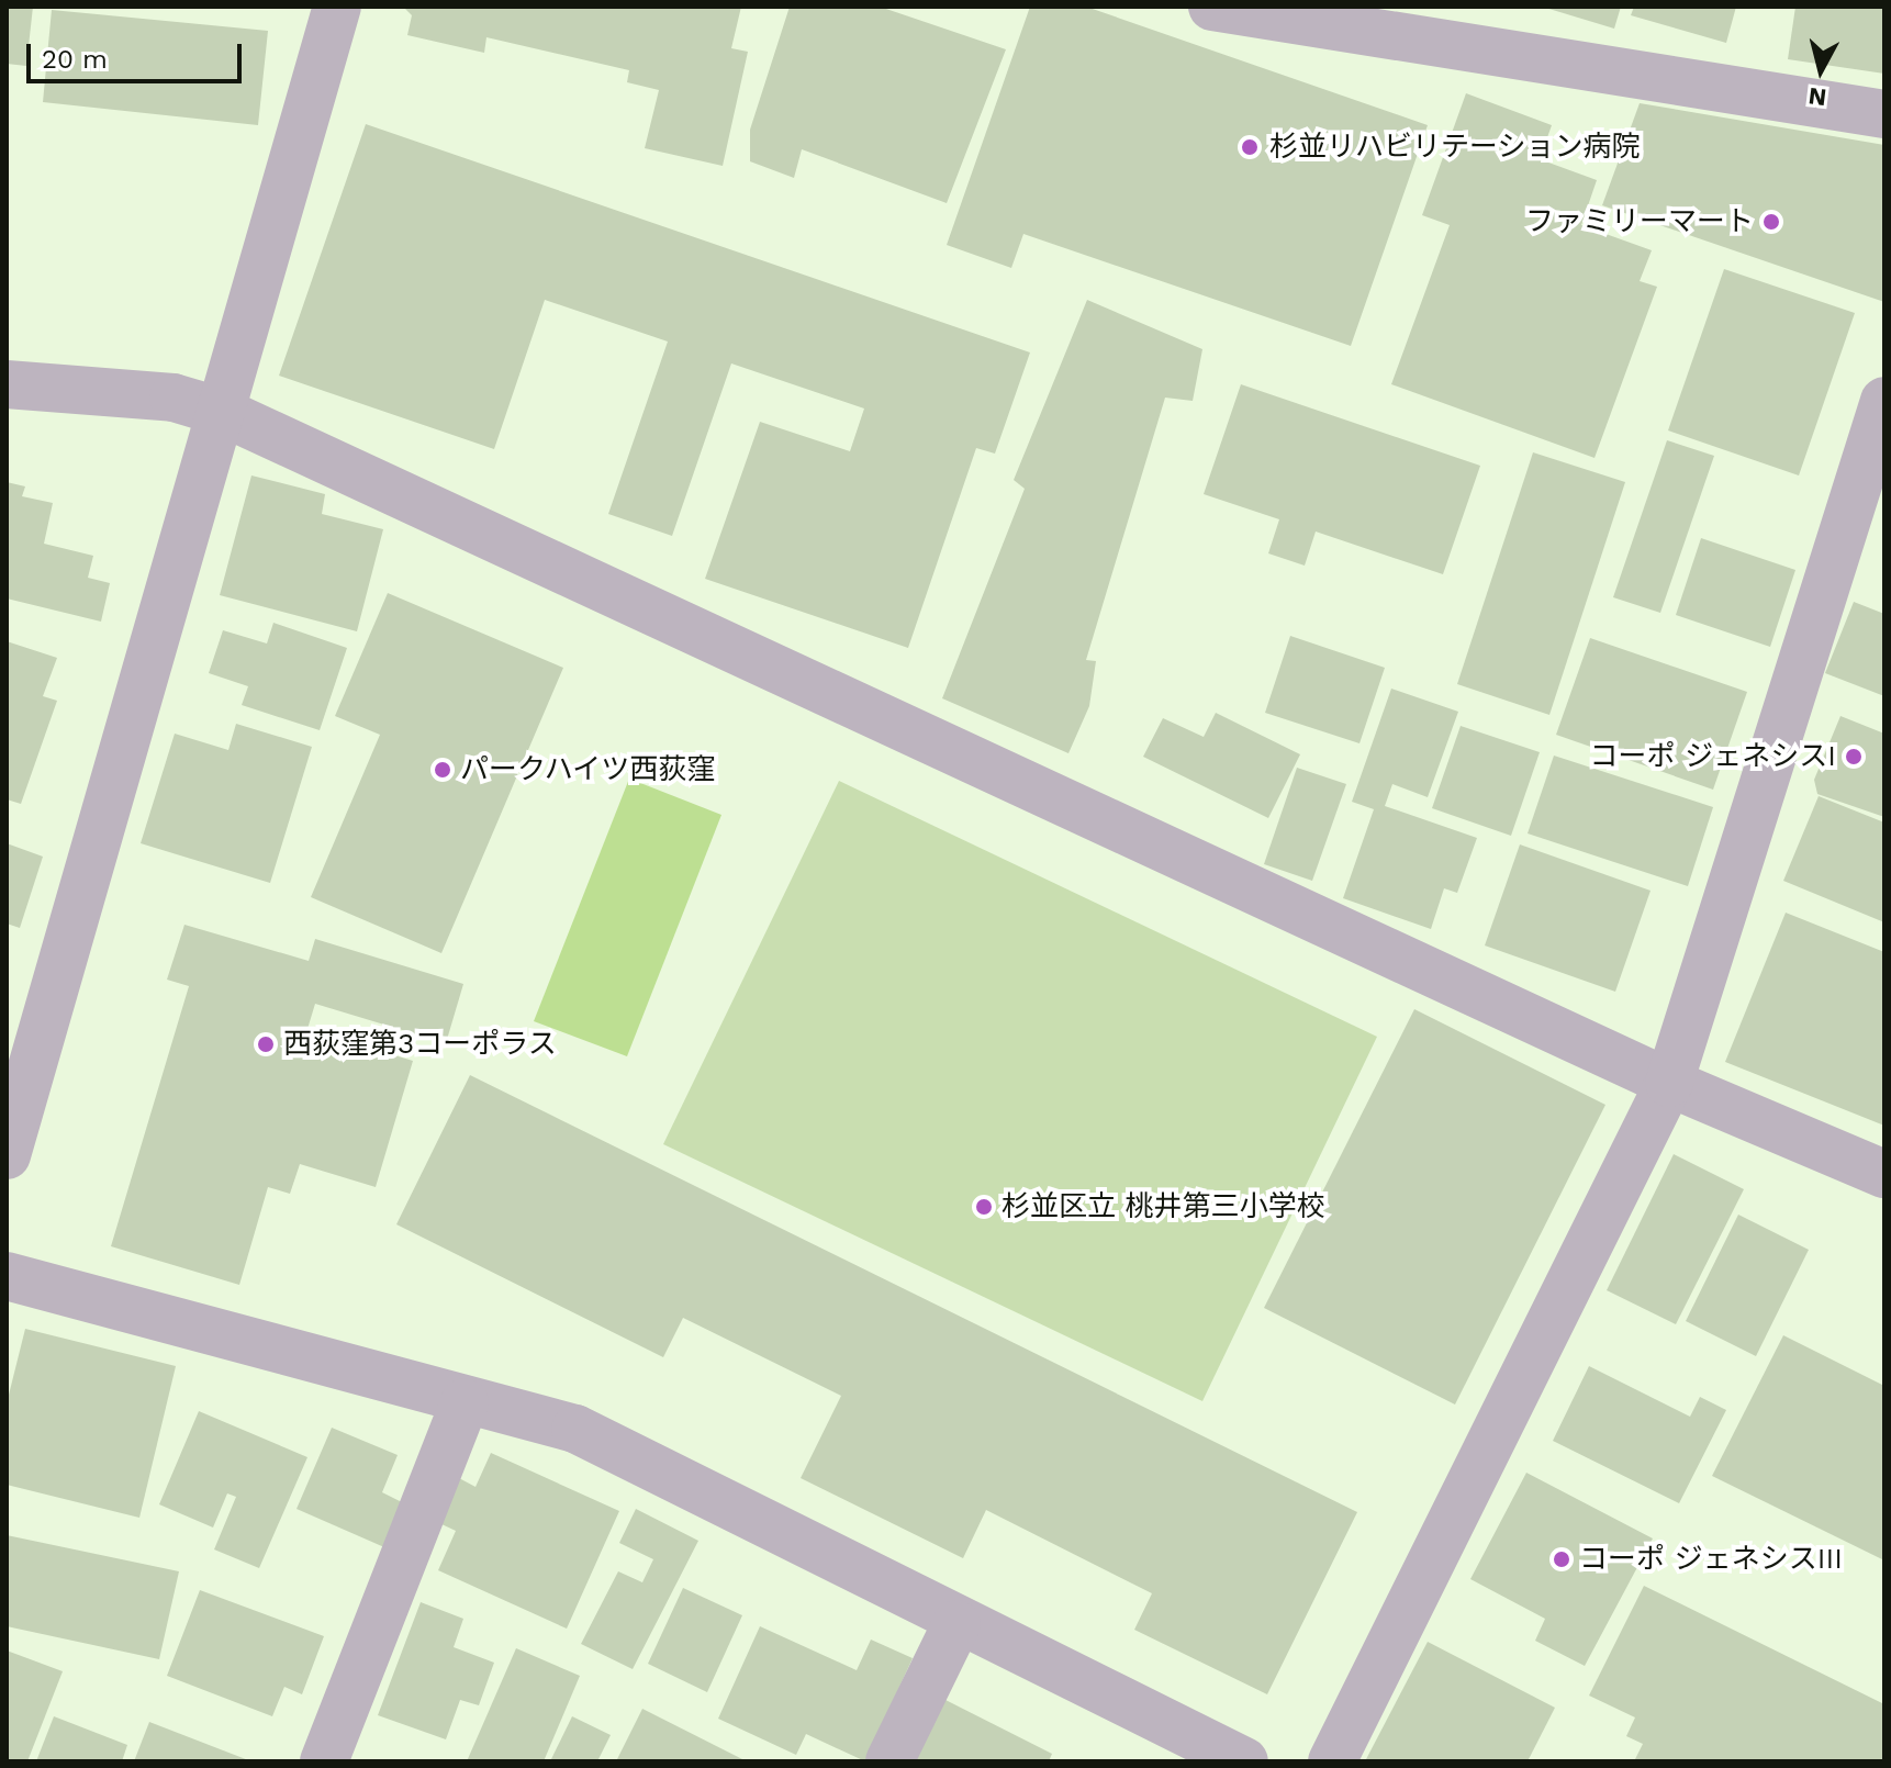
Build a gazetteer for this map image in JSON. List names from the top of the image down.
{
  "places": [
    "杉並リハビリテーション病院",
    "ファミリーマート",
    "コーポ ジェネシスI",
    "パークハイツ西荻窪",
    "西荻窪第3コーポラス",
    "杉並区立 桃井第三小学校",
    "コーポ ジェネシスIII"
  ],
  "scale_bar": "20 m",
  "north": "bottom"
}
